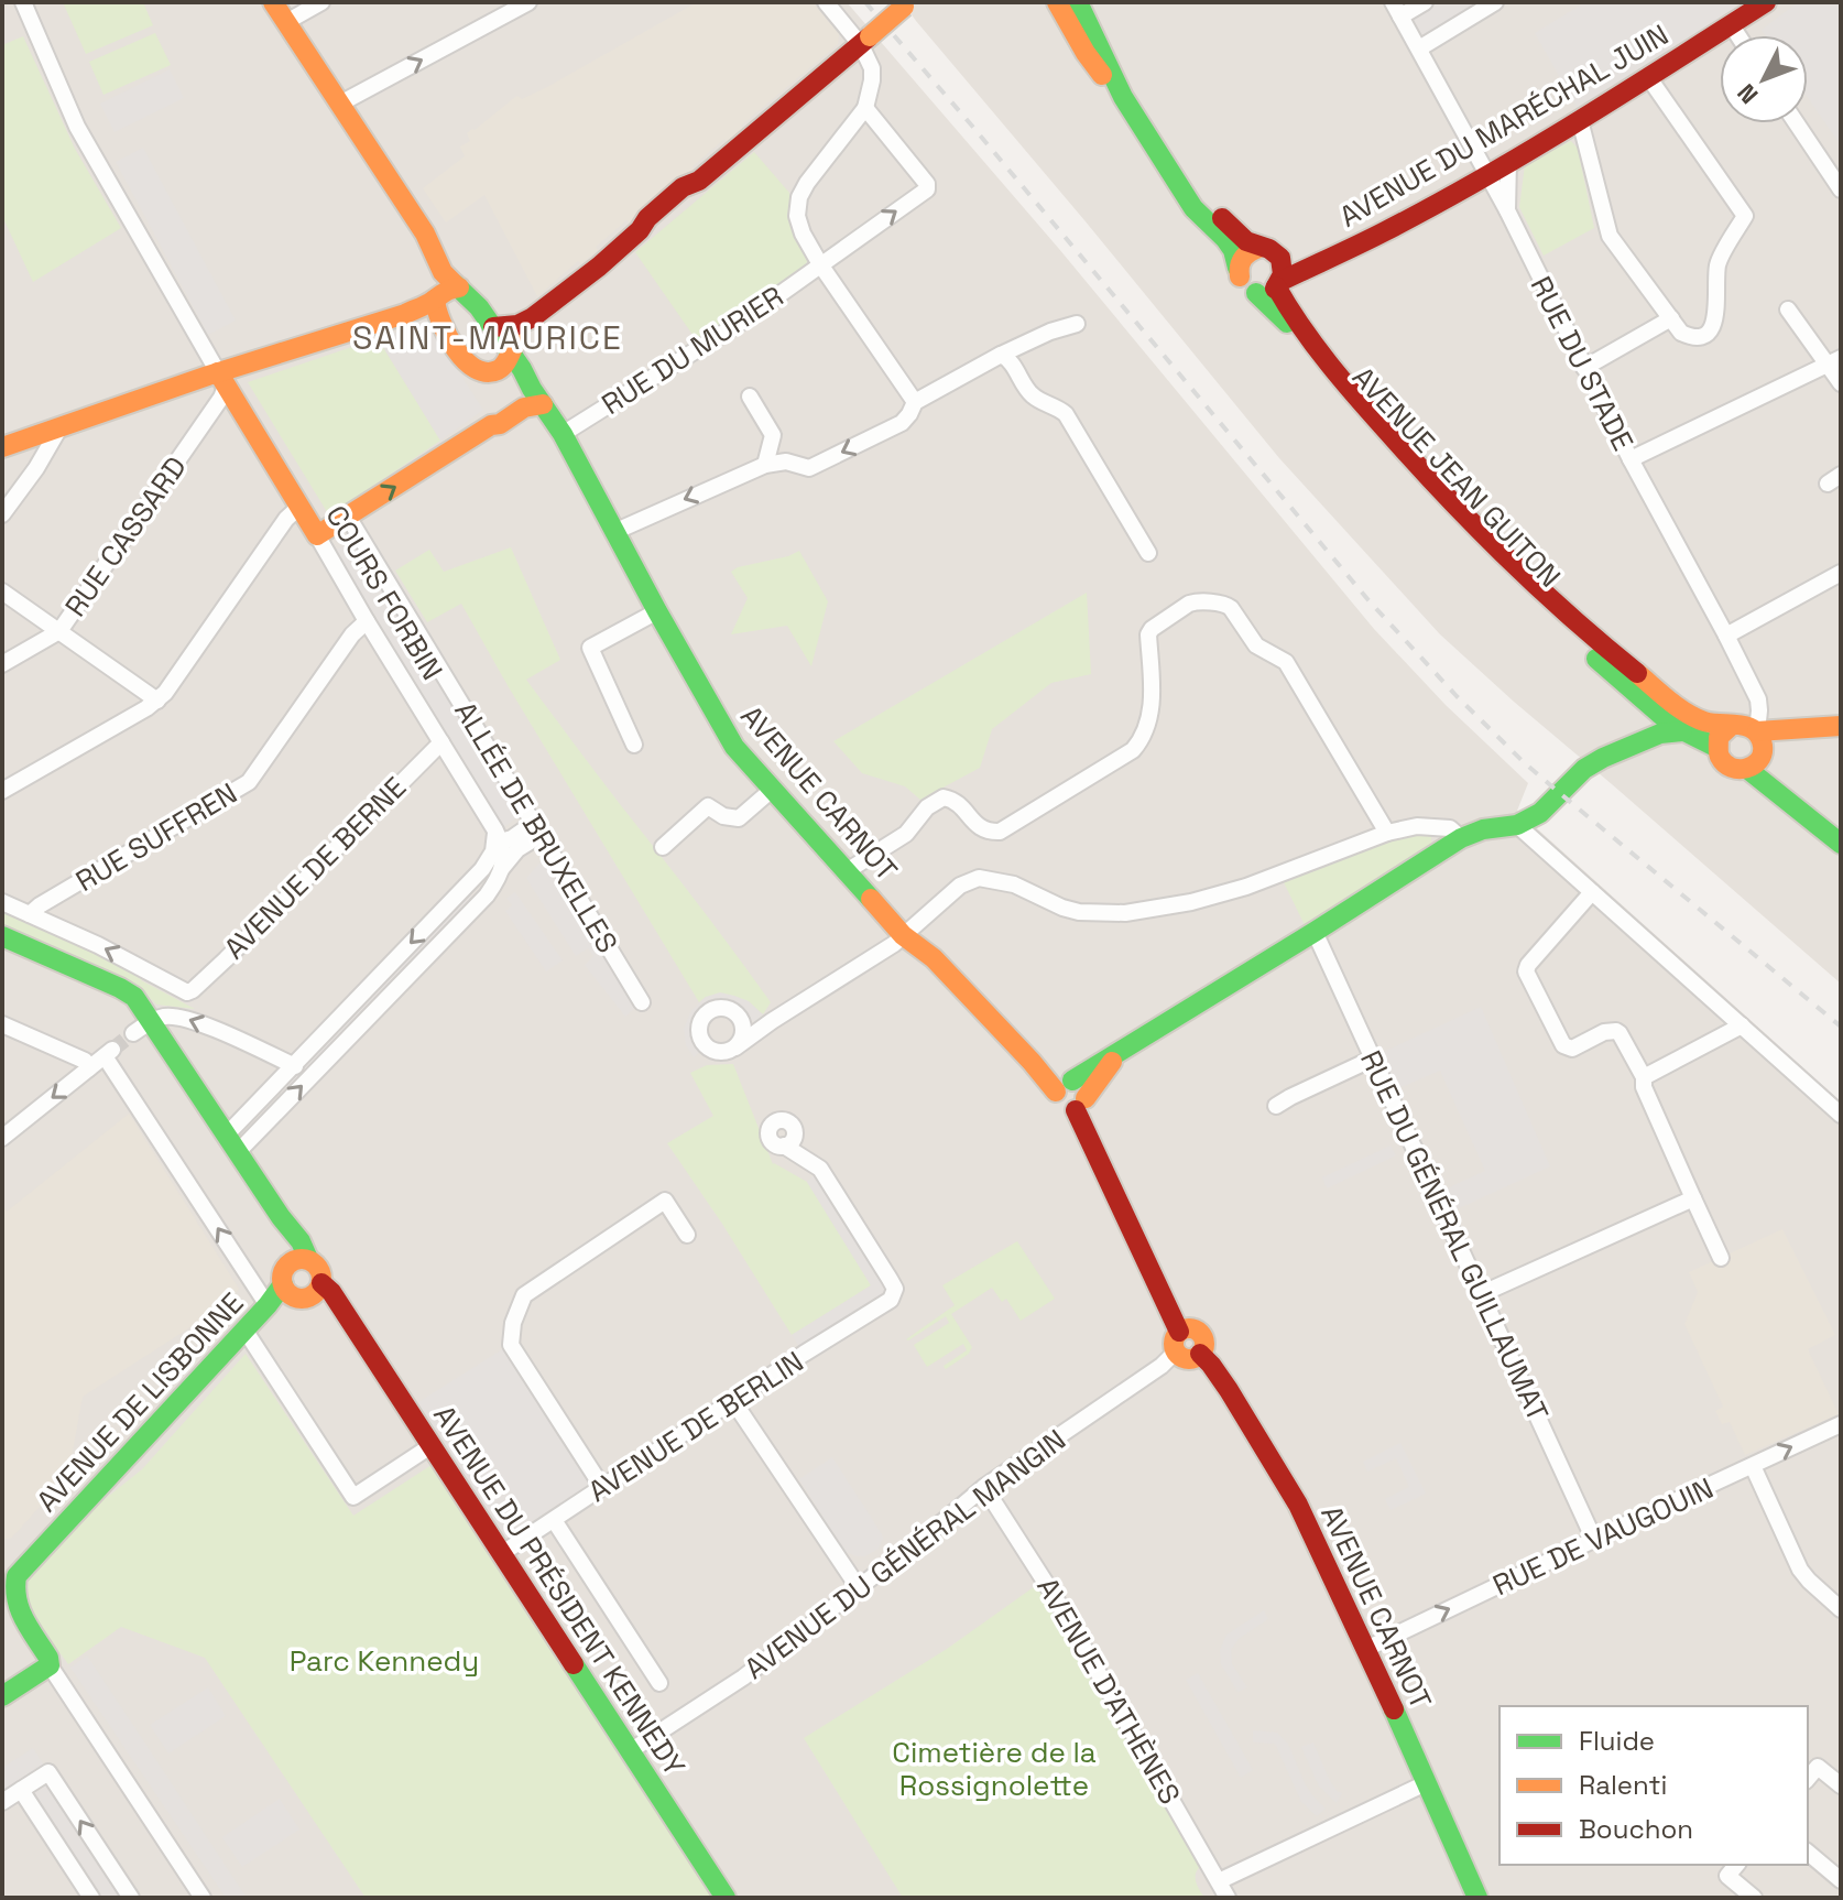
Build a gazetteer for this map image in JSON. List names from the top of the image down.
{
  "streets": {
    "street": [
      "AVENUE DU MARÉCHAL JUIN",
      "RUE DU MURIER",
      "RUE DU STADE",
      "AVENUE JEAN GUITON",
      "RUE CASSARD",
      "COURS FORBIN",
      "AVENUE CARNOT",
      "ALLÉE DE BRUXELLES",
      "RUE SUFFREN",
      "AVENUE DE BERNE",
      "RUE DU GÉNÉRAL GUILLAUMAT",
      "AVENUE DE LISBONNE",
      "AVENUE DE BERLIN",
      "RUE DE VAUGOUIN",
      "AVENUE DU GÉNÉRAL MANGIN",
      "AVENUE DU PRÉSIDENT KENNEDY",
      "AVENUE D'ATHÈNES"
    ]
  },
  "crossings": [
    ["AVENUE DU MARÉCHAL JUIN", "RUE DU STADE"],
    ["AVENUE DU MARÉCHAL JUIN", "AVENUE JEAN GUITON"],
    ["RUE DU MURIER", "AVENUE CARNOT"],
    ["RUE DU STADE", "AVENUE JEAN GUITON"],
    ["RUE CASSARD", "COURS FORBIN"],
    ["COURS FORBIN", "RUE SUFFREN"],
    ["COURS FORBIN", "AVENUE DE BERNE"],
    ["AVENUE CARNOT", "RUE DE VAUGOUIN"],
    ["AVENUE CARNOT", "AVENUE DU GÉNÉRAL MANGIN"],
    ["RUE SUFFREN", "AVENUE DE BERNE"],
    ["RUE DU GÉNÉRAL GUILLAUMAT", "RUE DE VAUGOUIN"],
    ["AVENUE DE LISBONNE", "AVENUE DU PRÉSIDENT KENNEDY"],
    ["AVENUE DE BERLIN", "AVENUE DU PRÉSIDENT KENNEDY"],
    ["AVENUE DU GÉNÉRAL MANGIN", "AVENUE DU PRÉSIDENT KENNEDY"],
    ["AVENUE DU GÉNÉRAL MANGIN", "AVENUE D'ATHÈNES"]
  ],
  "one_way": ["RUE DE VAUGOUIN"],
  "districts": ["SAINT-MAURICE"],
  "parks": ["Parc Kennedy", "Cimetière de la Rossignolette"],
  "legend": ["Fluide", "Ralenti", "Bouchon"],
  "north": "bottom left"
}
